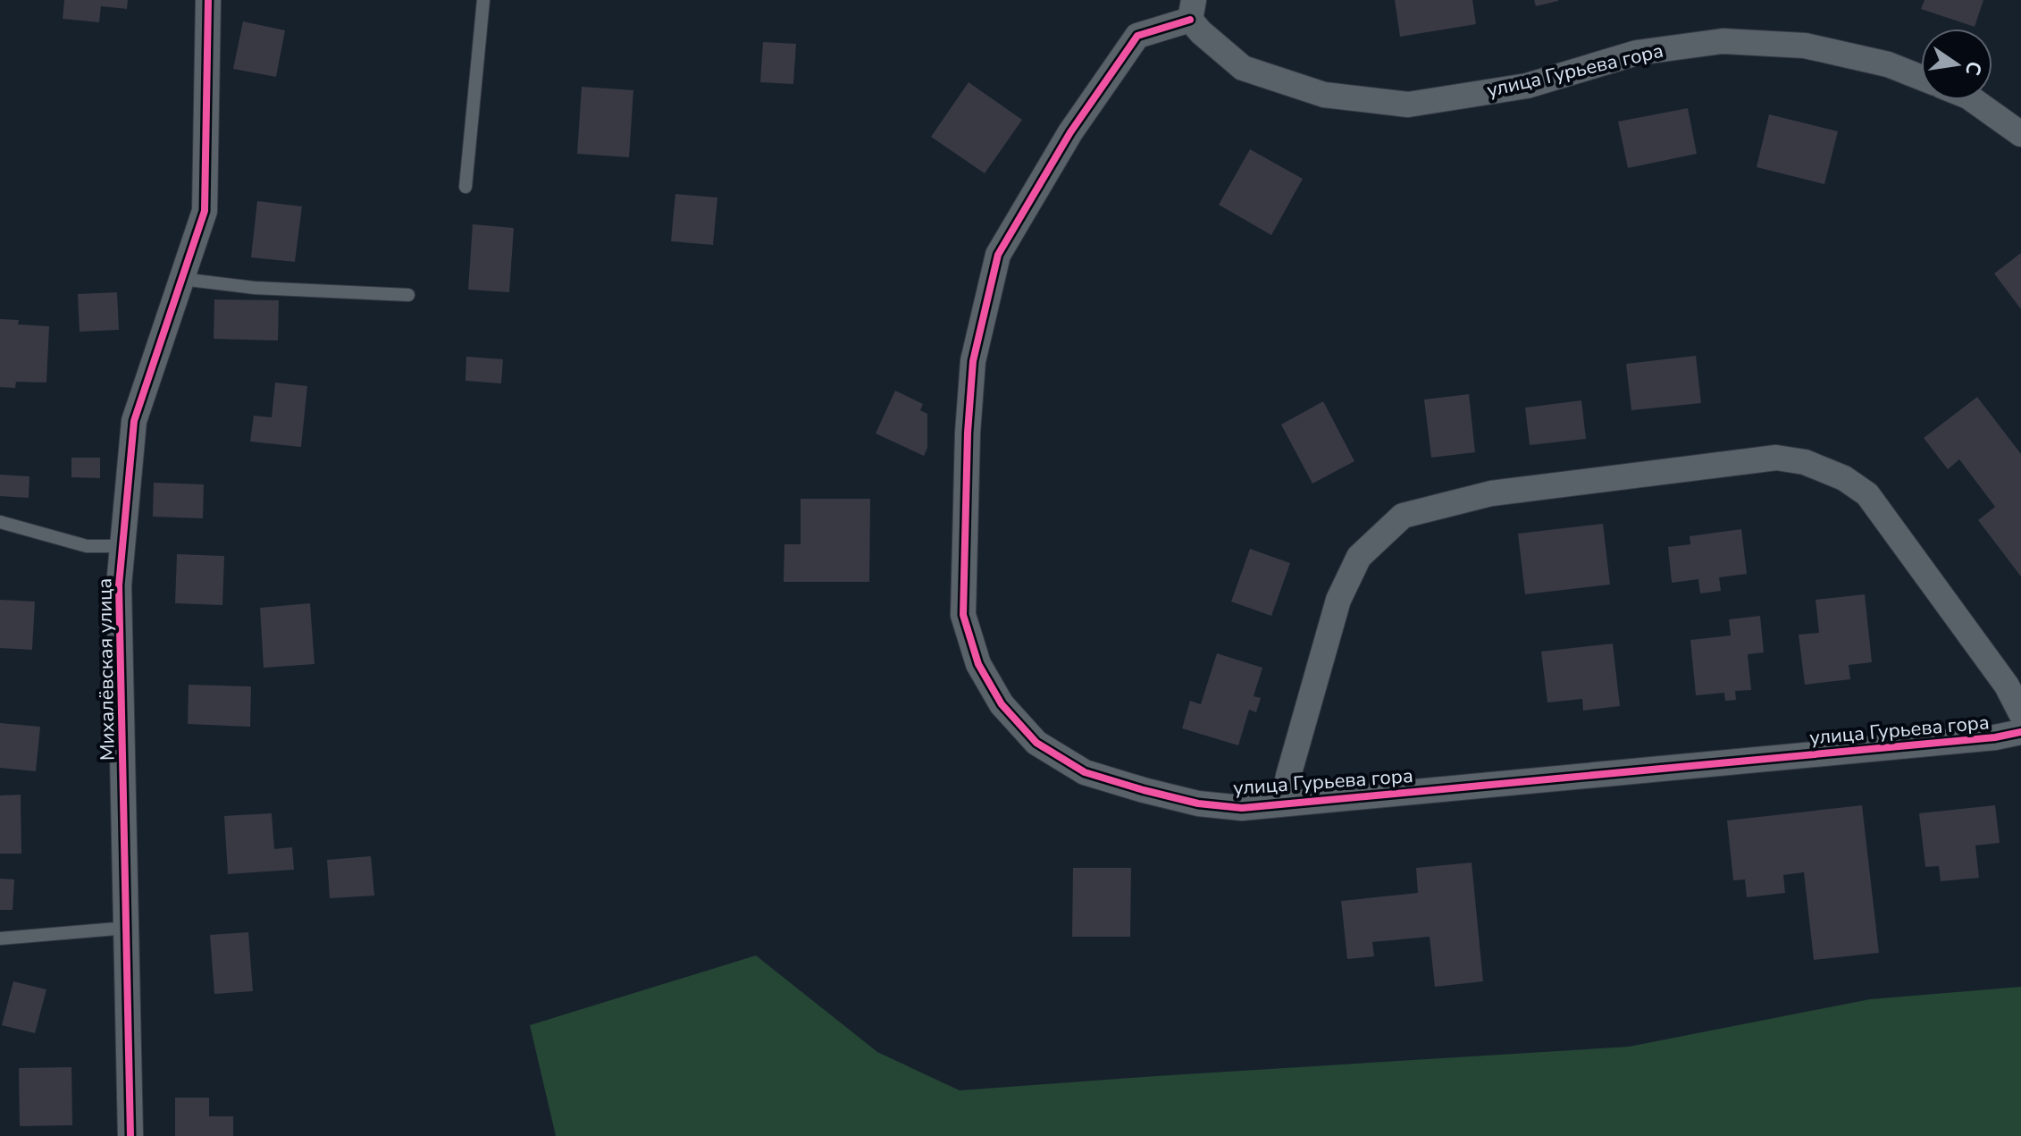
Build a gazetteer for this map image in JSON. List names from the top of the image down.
{
  "streets": {
    "street": ["улица Гурьева гора", "Михалёвская улица"]
  },
  "north": "right"
}
